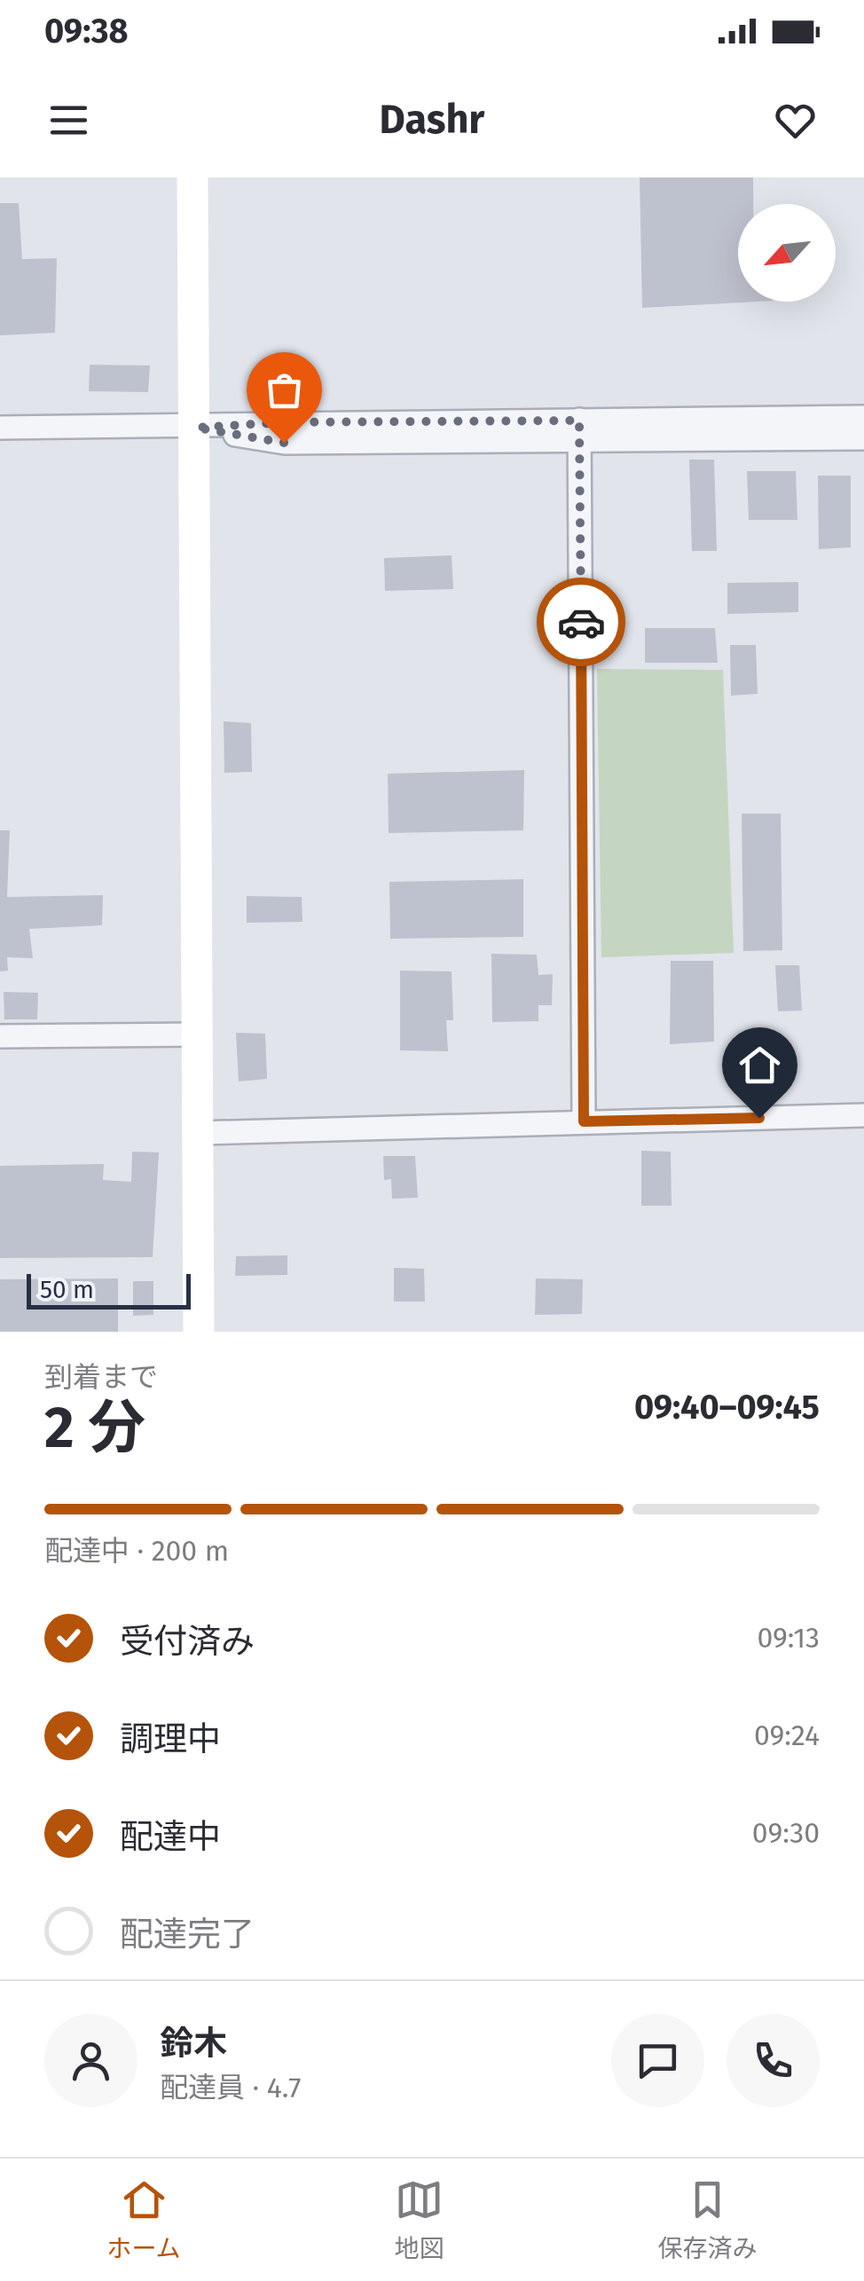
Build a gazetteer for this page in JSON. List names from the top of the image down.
{
  "scale_bar": "50 m",
  "north": "bottom left",
  "page": {
    "status": "09:38",
    "header": "Dashr",
    "scale": "50 m",
    "heading": ["2 分", "到着まで", "09:40–09:45"],
    "panel": ["鈴木", "配達員 · 4.7"],
    "bar": "配達中 · 200 m",
    "list": [
      ["受付済み", "09:13"],
      ["調理中", "09:24"],
      ["配達中", "09:30"],
      "配達完了"
    ],
    "tabs": ["ホーム", "地図", "保存済み"]
  }
}
